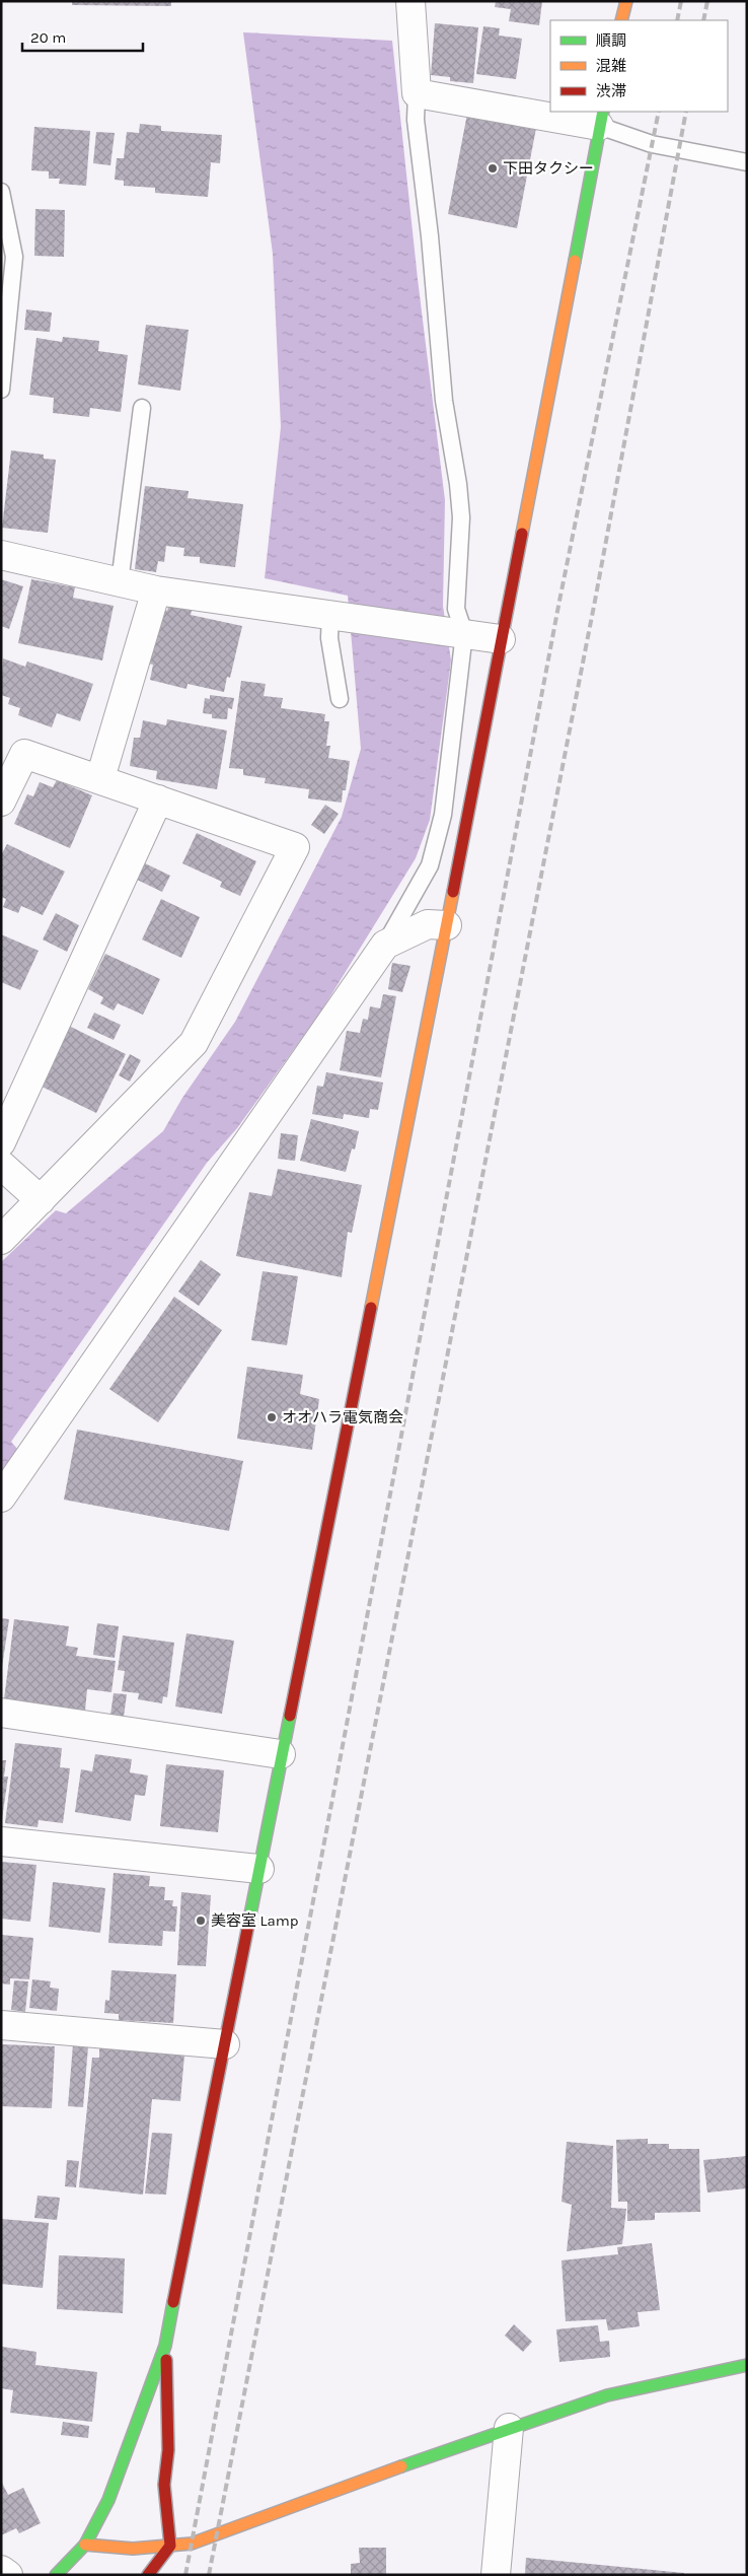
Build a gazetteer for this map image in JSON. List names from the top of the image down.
{
  "places": ["下田タクシー", "オオハラ電気商会", "美容室 Lamp"],
  "legend": ["順調", "混雑", "渋滞"],
  "scale_bar": "20 m"
}
